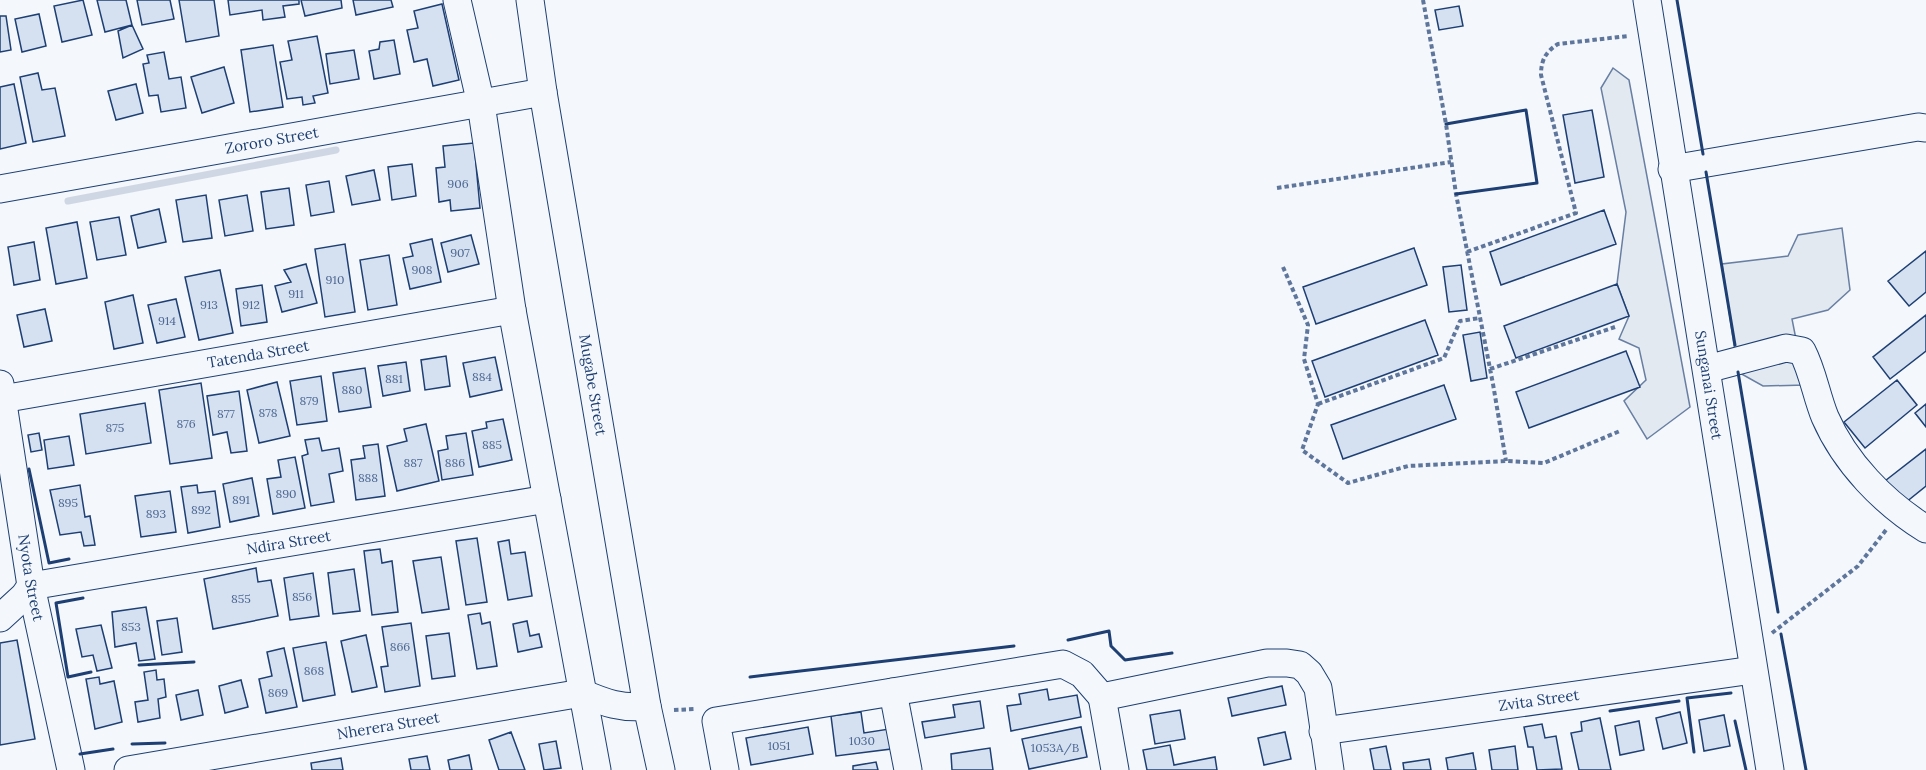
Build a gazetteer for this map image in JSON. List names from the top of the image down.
{
  "streets": {
    "street": [
      "Zororo Street",
      "Tatenda Street",
      "Mugabe Street",
      "Sunganai Street",
      "Ndira Street",
      "Nyota Street",
      "Zvita Street",
      "Nherera Street"
    ]
  },
  "crossings": [
    ["Zororo Street", "Mugabe Street"],
    ["Tatenda Street", "Nyota Street"],
    ["Sunganai Street", "Zvita Street"],
    ["Ndira Street", "Nyota Street"]
  ],
  "house_numbers": [
    "906",
    "907",
    "908",
    "910",
    "911",
    "913",
    "912",
    "914",
    "884",
    "881",
    "880",
    "879",
    "878",
    "877",
    "876",
    "875",
    "885",
    "887",
    "886",
    "888",
    "890",
    "891",
    "895",
    "892",
    "893",
    "856",
    "855",
    "853",
    "866",
    "868",
    "869",
    "1030",
    "1051",
    "1053A/B"
  ]
}
